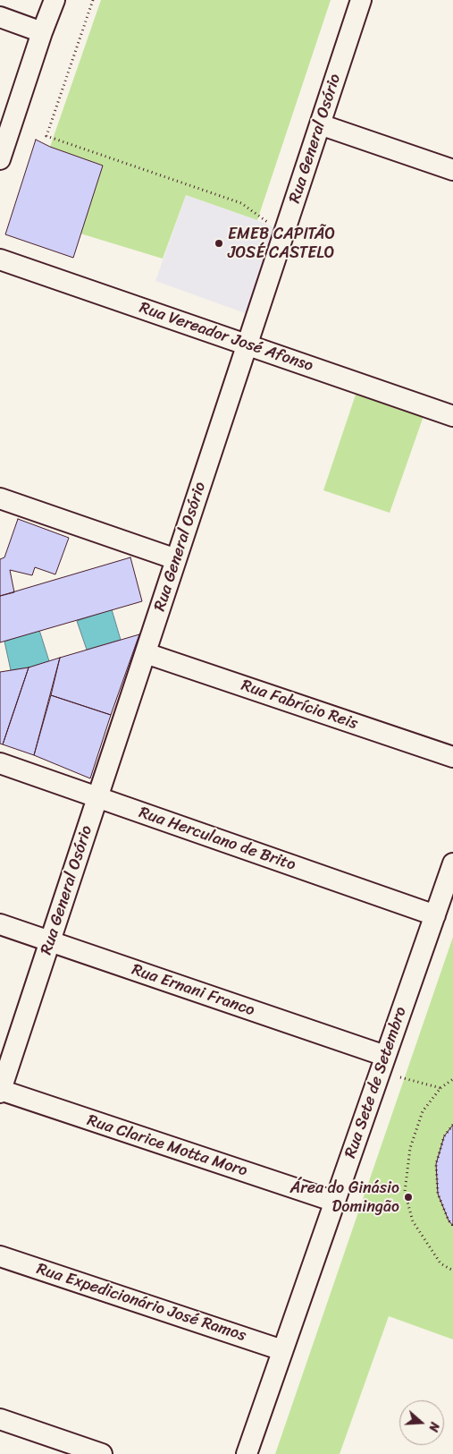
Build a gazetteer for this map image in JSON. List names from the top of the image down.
{
  "streets": {
    "street": [
      "Rua General Osório",
      "Rua Vereador José Afonso",
      "Rua Fabrício Reis",
      "Rua Herculano de Brito",
      "Rua Ernani Franco",
      "Rua Sete de Setembro",
      "Rua Clarice Motta Moro",
      "Rua Expedicionário José Ramos"
    ]
  },
  "crossings": [
    ["Rua General Osório", "Rua Vereador José Afonso"],
    ["Rua General Osório", "Rua Fabrício Reis"],
    ["Rua General Osório", "Rua Herculano de Brito"],
    ["Rua General Osório", "Rua Ernani Franco"],
    ["Rua General Osório", "Rua Clarice Motta Moro"],
    ["Rua Herculano de Brito", "Rua Sete de Setembro"],
    ["Rua Ernani Franco", "Rua Sete de Setembro"],
    ["Rua Sete de Setembro", "Rua Clarice Motta Moro"],
    ["Rua Sete de Setembro", "Rua Expedicionário José Ramos"]
  ],
  "places": ["EMEB CAPITÃO JOSÉ CASTELO", "Área do Ginásio Domingão"],
  "north": "right"
}
